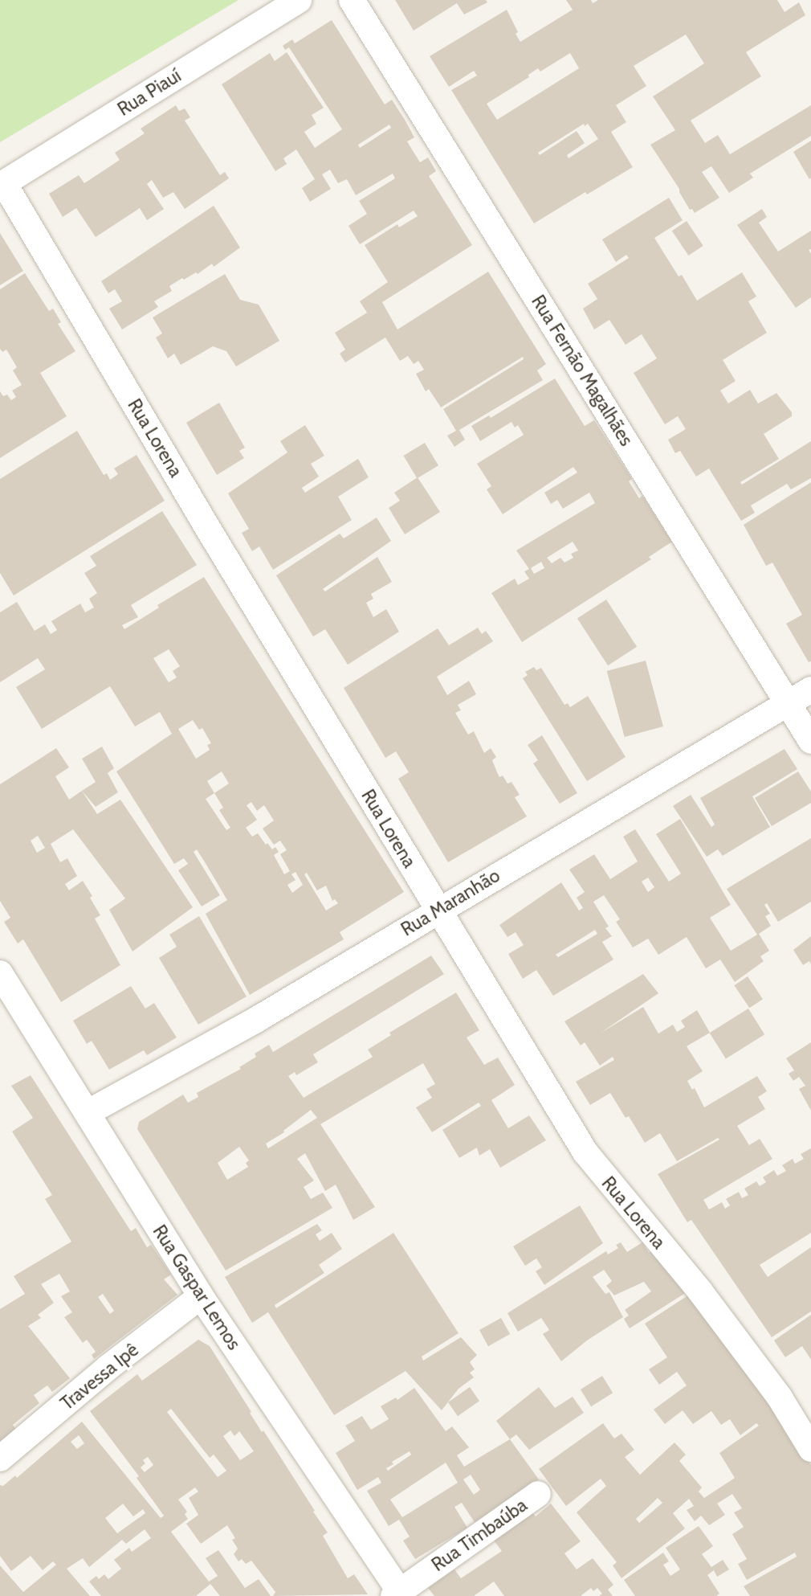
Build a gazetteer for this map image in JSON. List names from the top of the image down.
{
  "streets": {
    "street": [
      "Rua Piauí",
      "Rua Fernão Magalhães",
      "Rua Lorena",
      "Rua Maranhão",
      "Rua Gaspar Lemos",
      "Travessa Ipê",
      "Rua Timbaúba"
    ]
  },
  "crossings": [
    ["Rua Piauí", "Rua Lorena"],
    ["Rua Fernão Magalhães", "Rua Maranhão"],
    ["Rua Lorena", "Rua Maranhão"],
    ["Rua Maranhão", "Rua Gaspar Lemos"],
    ["Rua Gaspar Lemos", "Travessa Ipê"],
    ["Rua Gaspar Lemos", "Rua Timbaúba"]
  ]
}
